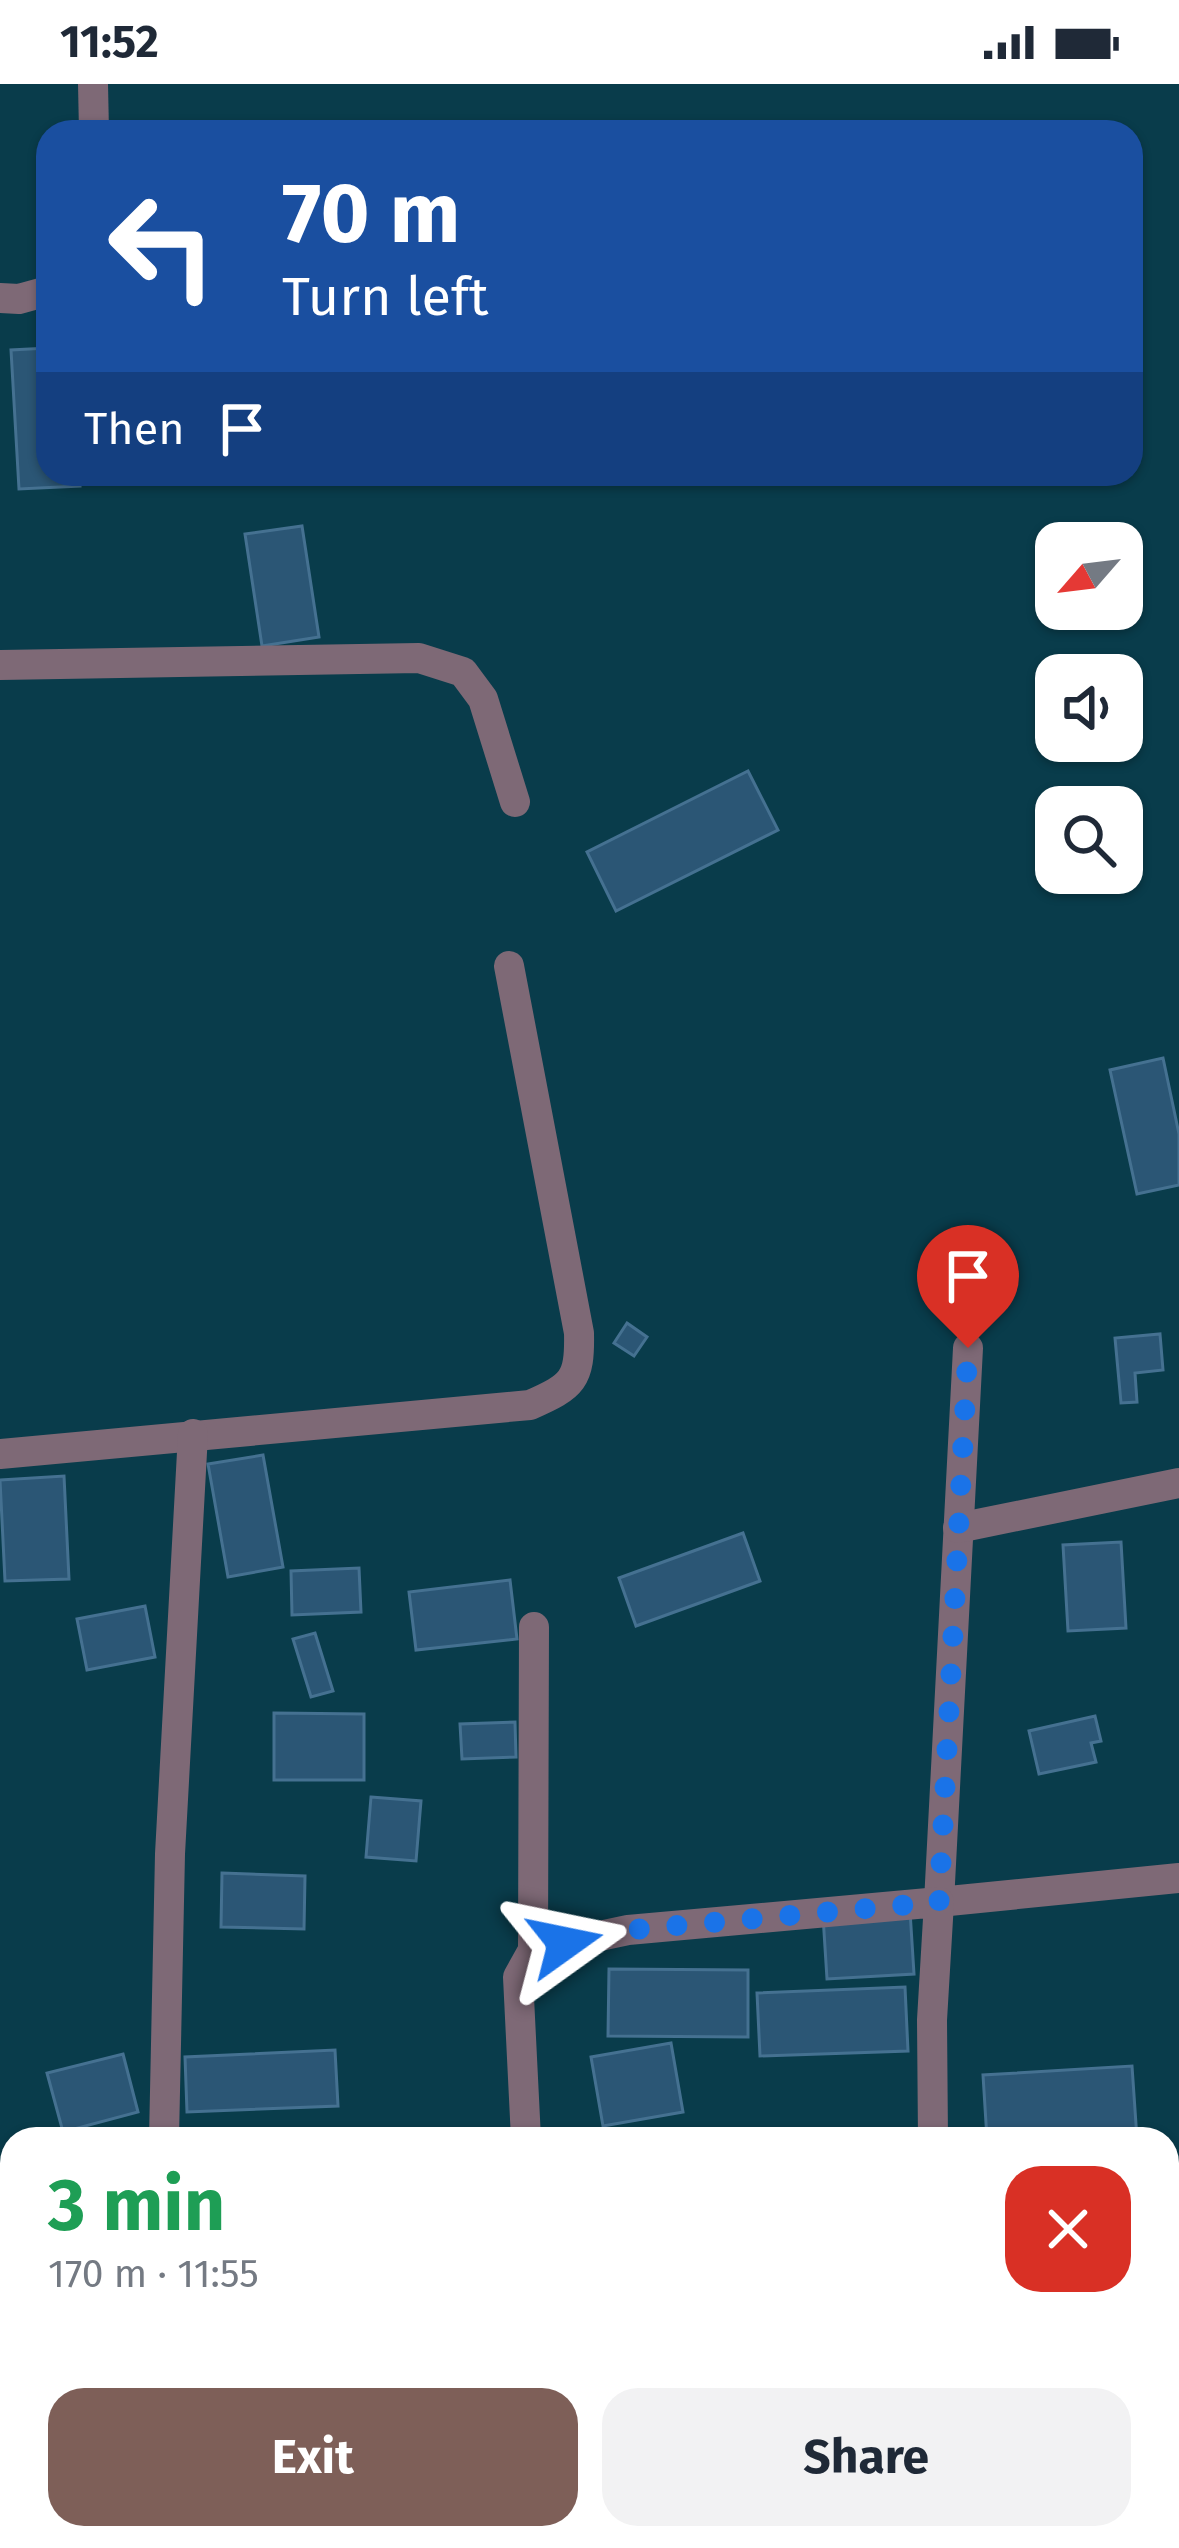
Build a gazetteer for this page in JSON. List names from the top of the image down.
{
  "north": "bottom left",
  "page": {
    "status": "11:52",
    "turn": ["70 m", "Turn left"],
    "then": "Then",
    "heading": ["3 min", "170 m · 11:55"],
    "buttons": ["Exit", "Share"]
  }
}
